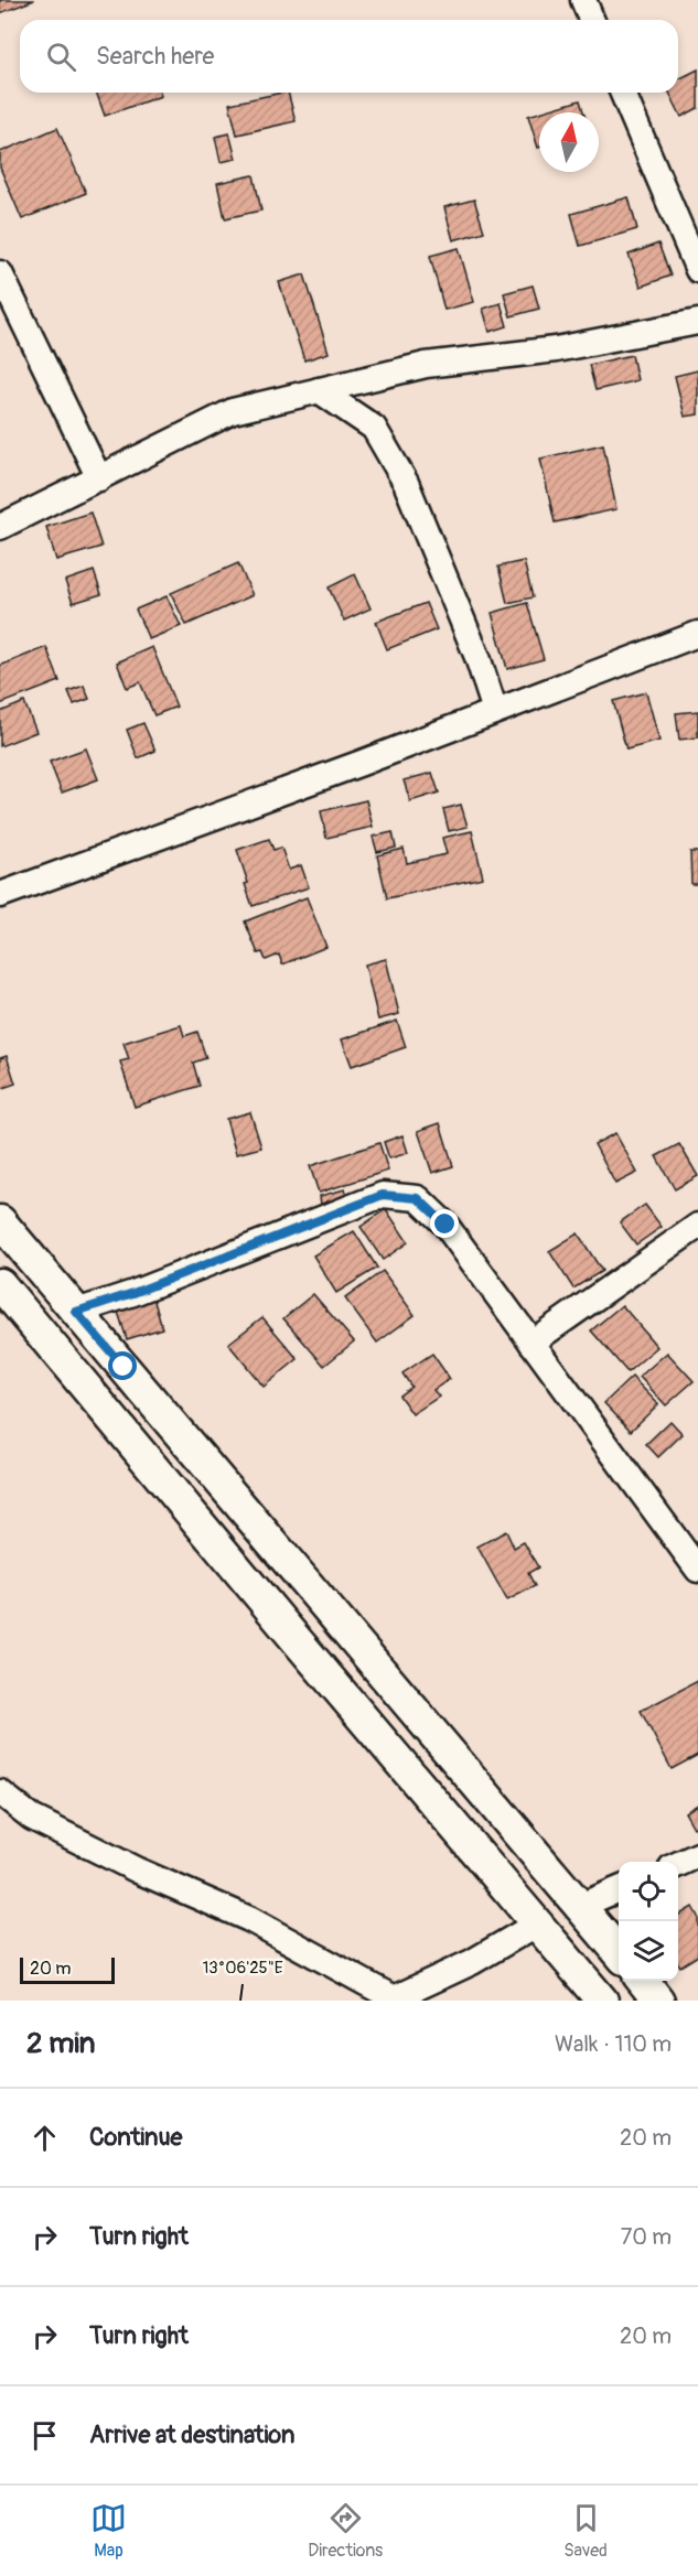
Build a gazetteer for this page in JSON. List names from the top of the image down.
{
  "scale_bar": "20 m",
  "north": "top",
  "page": {
    "search": "Search here",
    "scale": "20 m",
    "heading": ["2 min", "Walk · 110 m"],
    "list": [
      ["Continue", "20 m"],
      ["Turn right", "70 m"],
      ["Turn right", "20 m"],
      "Arrive at destination"
    ],
    "nav": ["Map", "Directions", "Saved"]
  },
  "coordinates": ["13°06'25\"E"]
}
